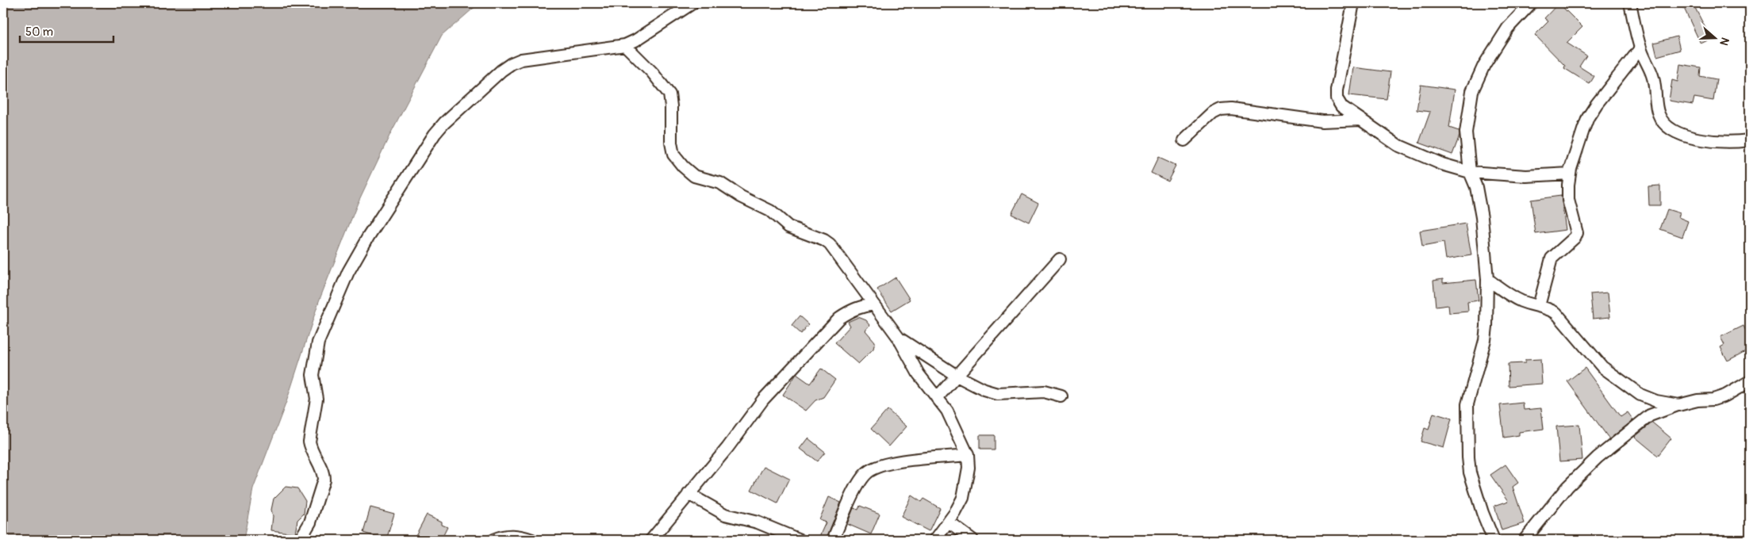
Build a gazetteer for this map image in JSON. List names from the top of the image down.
{
  "scale_bar": "50 m",
  "north": "right"
}
